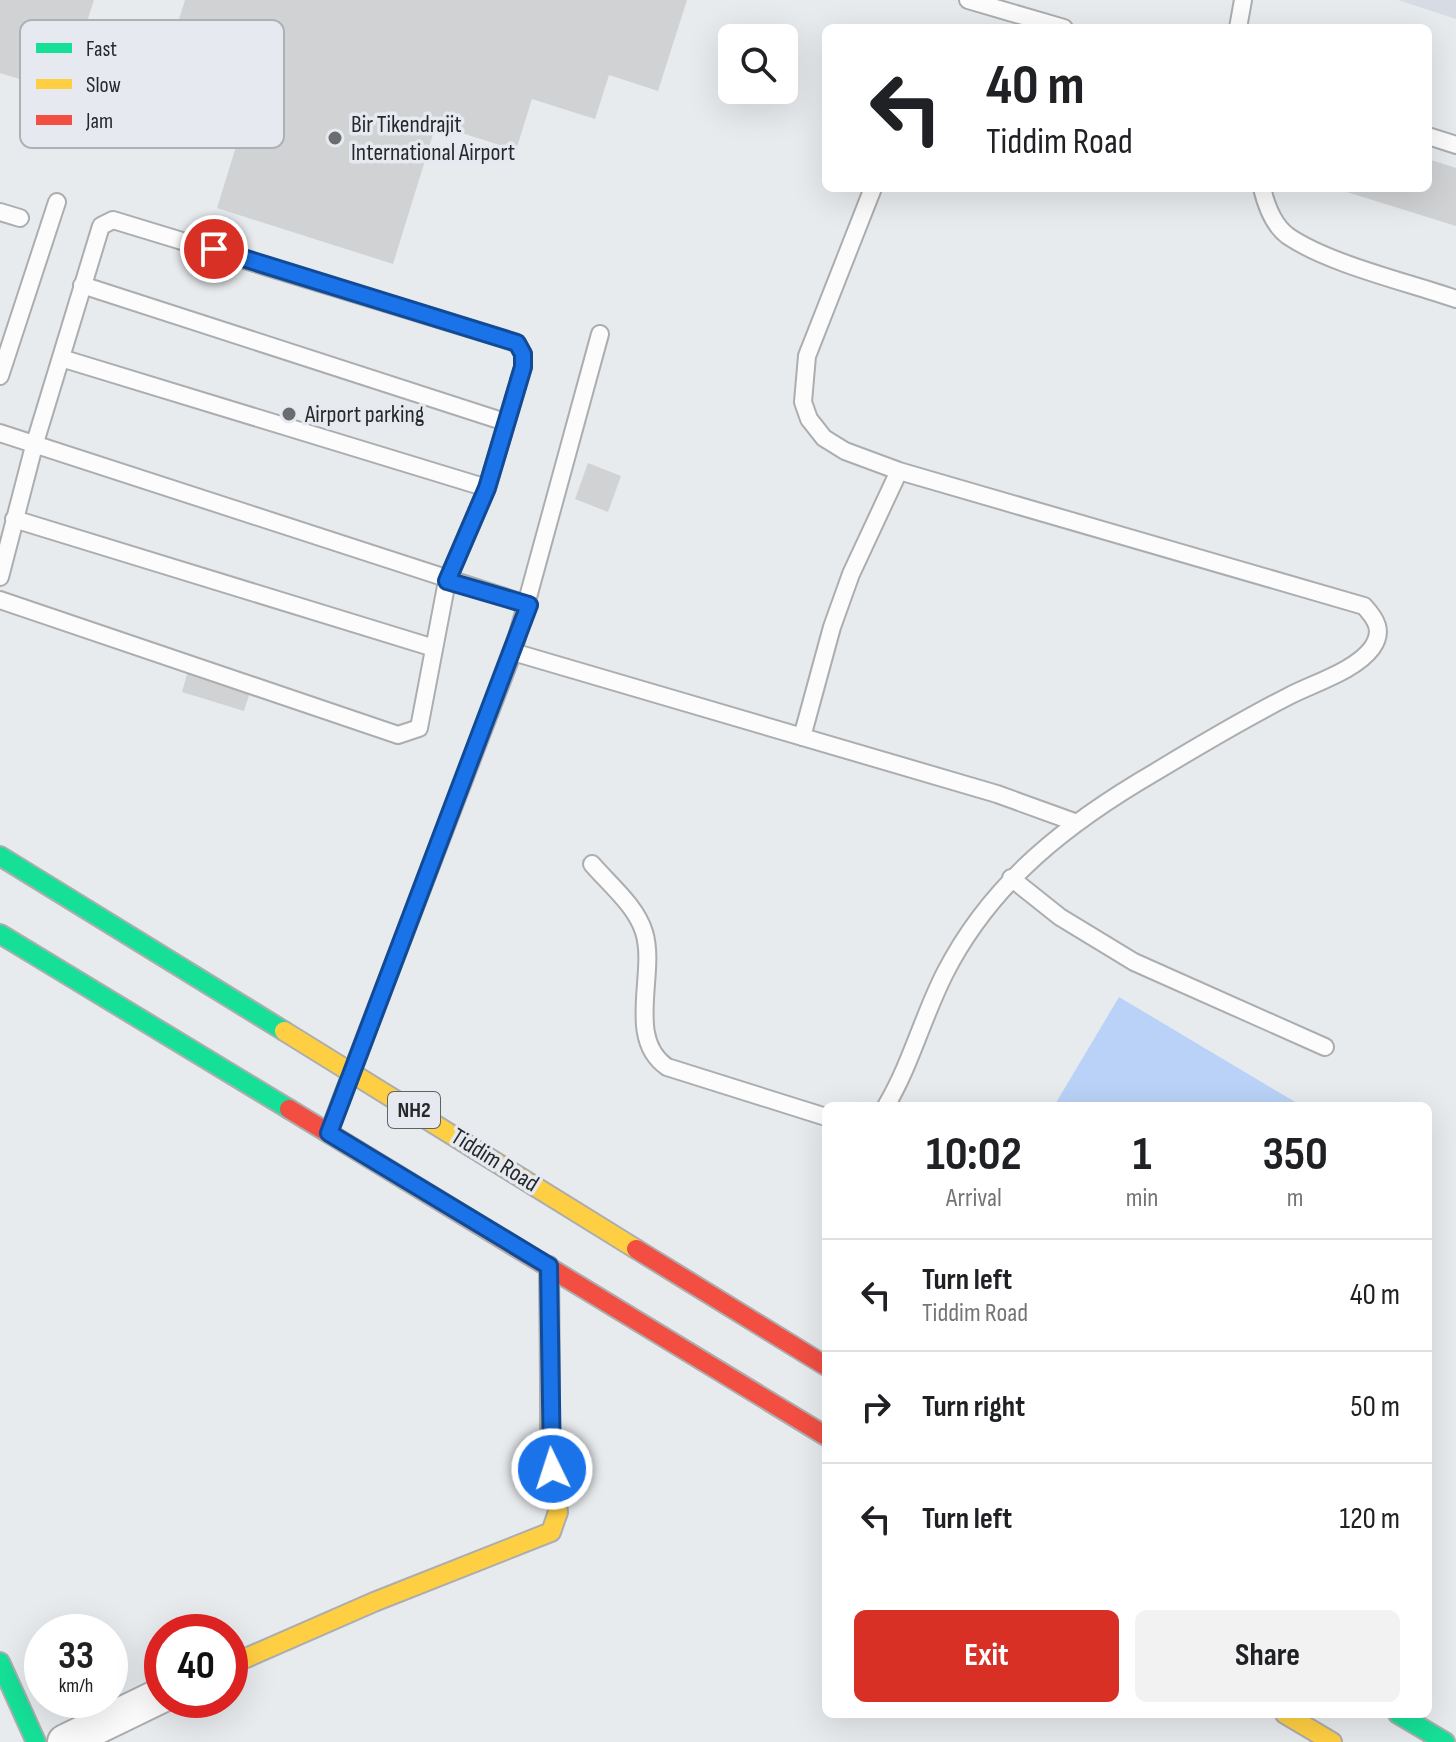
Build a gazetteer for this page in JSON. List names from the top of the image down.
{
  "streets": {
    "main road": ["NH2", "Tiddim Road"]
  },
  "places": ["Bir Tikendrajit International Airport", "Airport parking"],
  "legend": ["Fast", "Slow", "Jam"],
  "page": {
    "turn": ["40 m", "Tiddim Road"],
    "eta": [
      "10:02",
      "Arrival",
      "1",
      "min",
      "350",
      "m"
    ],
    "list": [
      {
        "name": "Turn left",
        "note": "Tiddim Road",
        "value": "40 m"
      },
      {
        "name": "Turn right",
        "value": "50 m"
      },
      {
        "name": "Turn left",
        "value": "120 m"
      }
    ],
    "buttons": ["Exit", "Share"],
    "speed": "33 km/h",
    "limit": "40"
  }
}
